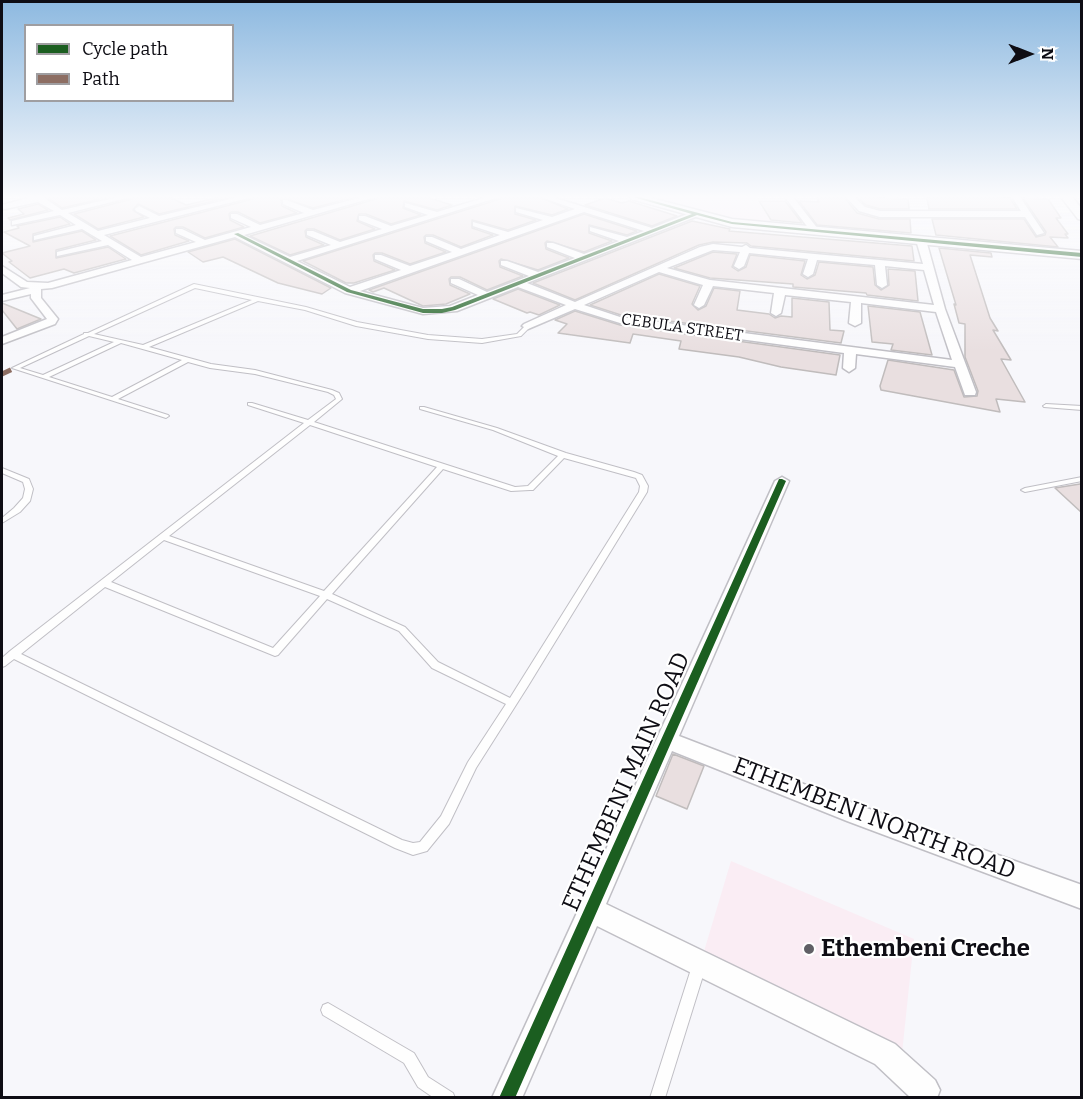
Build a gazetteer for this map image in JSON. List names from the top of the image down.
{
  "streets": {
    "street": ["CEBULA STREET", "ETHEMBENI MAIN ROAD", "ETHEMBENI NORTH ROAD"]
  },
  "crossings": [
    ["ETHEMBENI MAIN ROAD", "ETHEMBENI NORTH ROAD"]
  ],
  "places": ["Ethembeni Creche"],
  "legend": ["Cycle path", "Path"],
  "north": "right"
}
